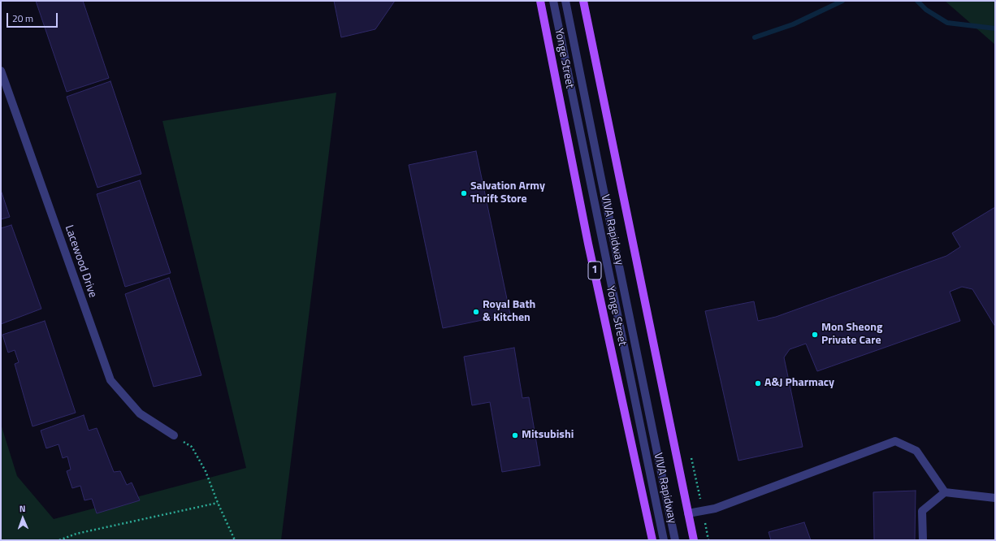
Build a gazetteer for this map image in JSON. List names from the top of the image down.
{
  "streets": {
    "main road": ["Yonge Street", "1"],
    "street": ["VIVA Rapidway", "Lacewood Drive"]
  },
  "places": [
    "Salvation Army Thrift Store",
    "Royal Bath & Kitchen",
    "Mon Sheong Private Care",
    "A&J Pharmacy",
    "Mitsubishi"
  ],
  "scale_bar": "20 m",
  "north": "top"
}
